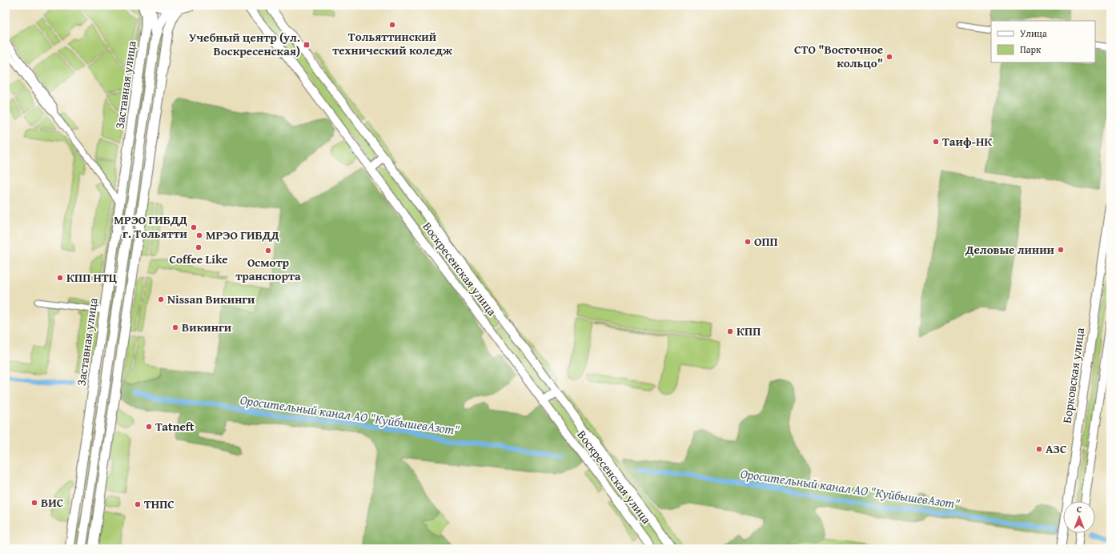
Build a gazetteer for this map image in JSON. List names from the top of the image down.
{
  "streets": {
    "main road": ["Заставная улица", "Воскресенская улица", "Борковская улица"]
  },
  "water": ["Оросительный канал АО \"КуйбышевАзот\""],
  "places": {
    "other": [
      "Тольяттинский технический коледж",
      "СТО \"Восточное кольцо\"",
      "Таиф-НК",
      "МРЭО ГИБДД г. Тольятти",
      "МРЭО ГИБДД",
      "ОПП",
      "Coffee Like",
      "Деловые линии",
      "Осмотр транспорта",
      "КПП НТЦ",
      "Nissan Викинги",
      "Викинги",
      "КПП",
      "Tatneft",
      "АЗС",
      "ВИС",
      "ТНПС"
    ],
    "transit": ["Учебный центр (ул. Воскресенская)"]
  },
  "legend": ["Улица", "Парк"],
  "north": "top"
}
